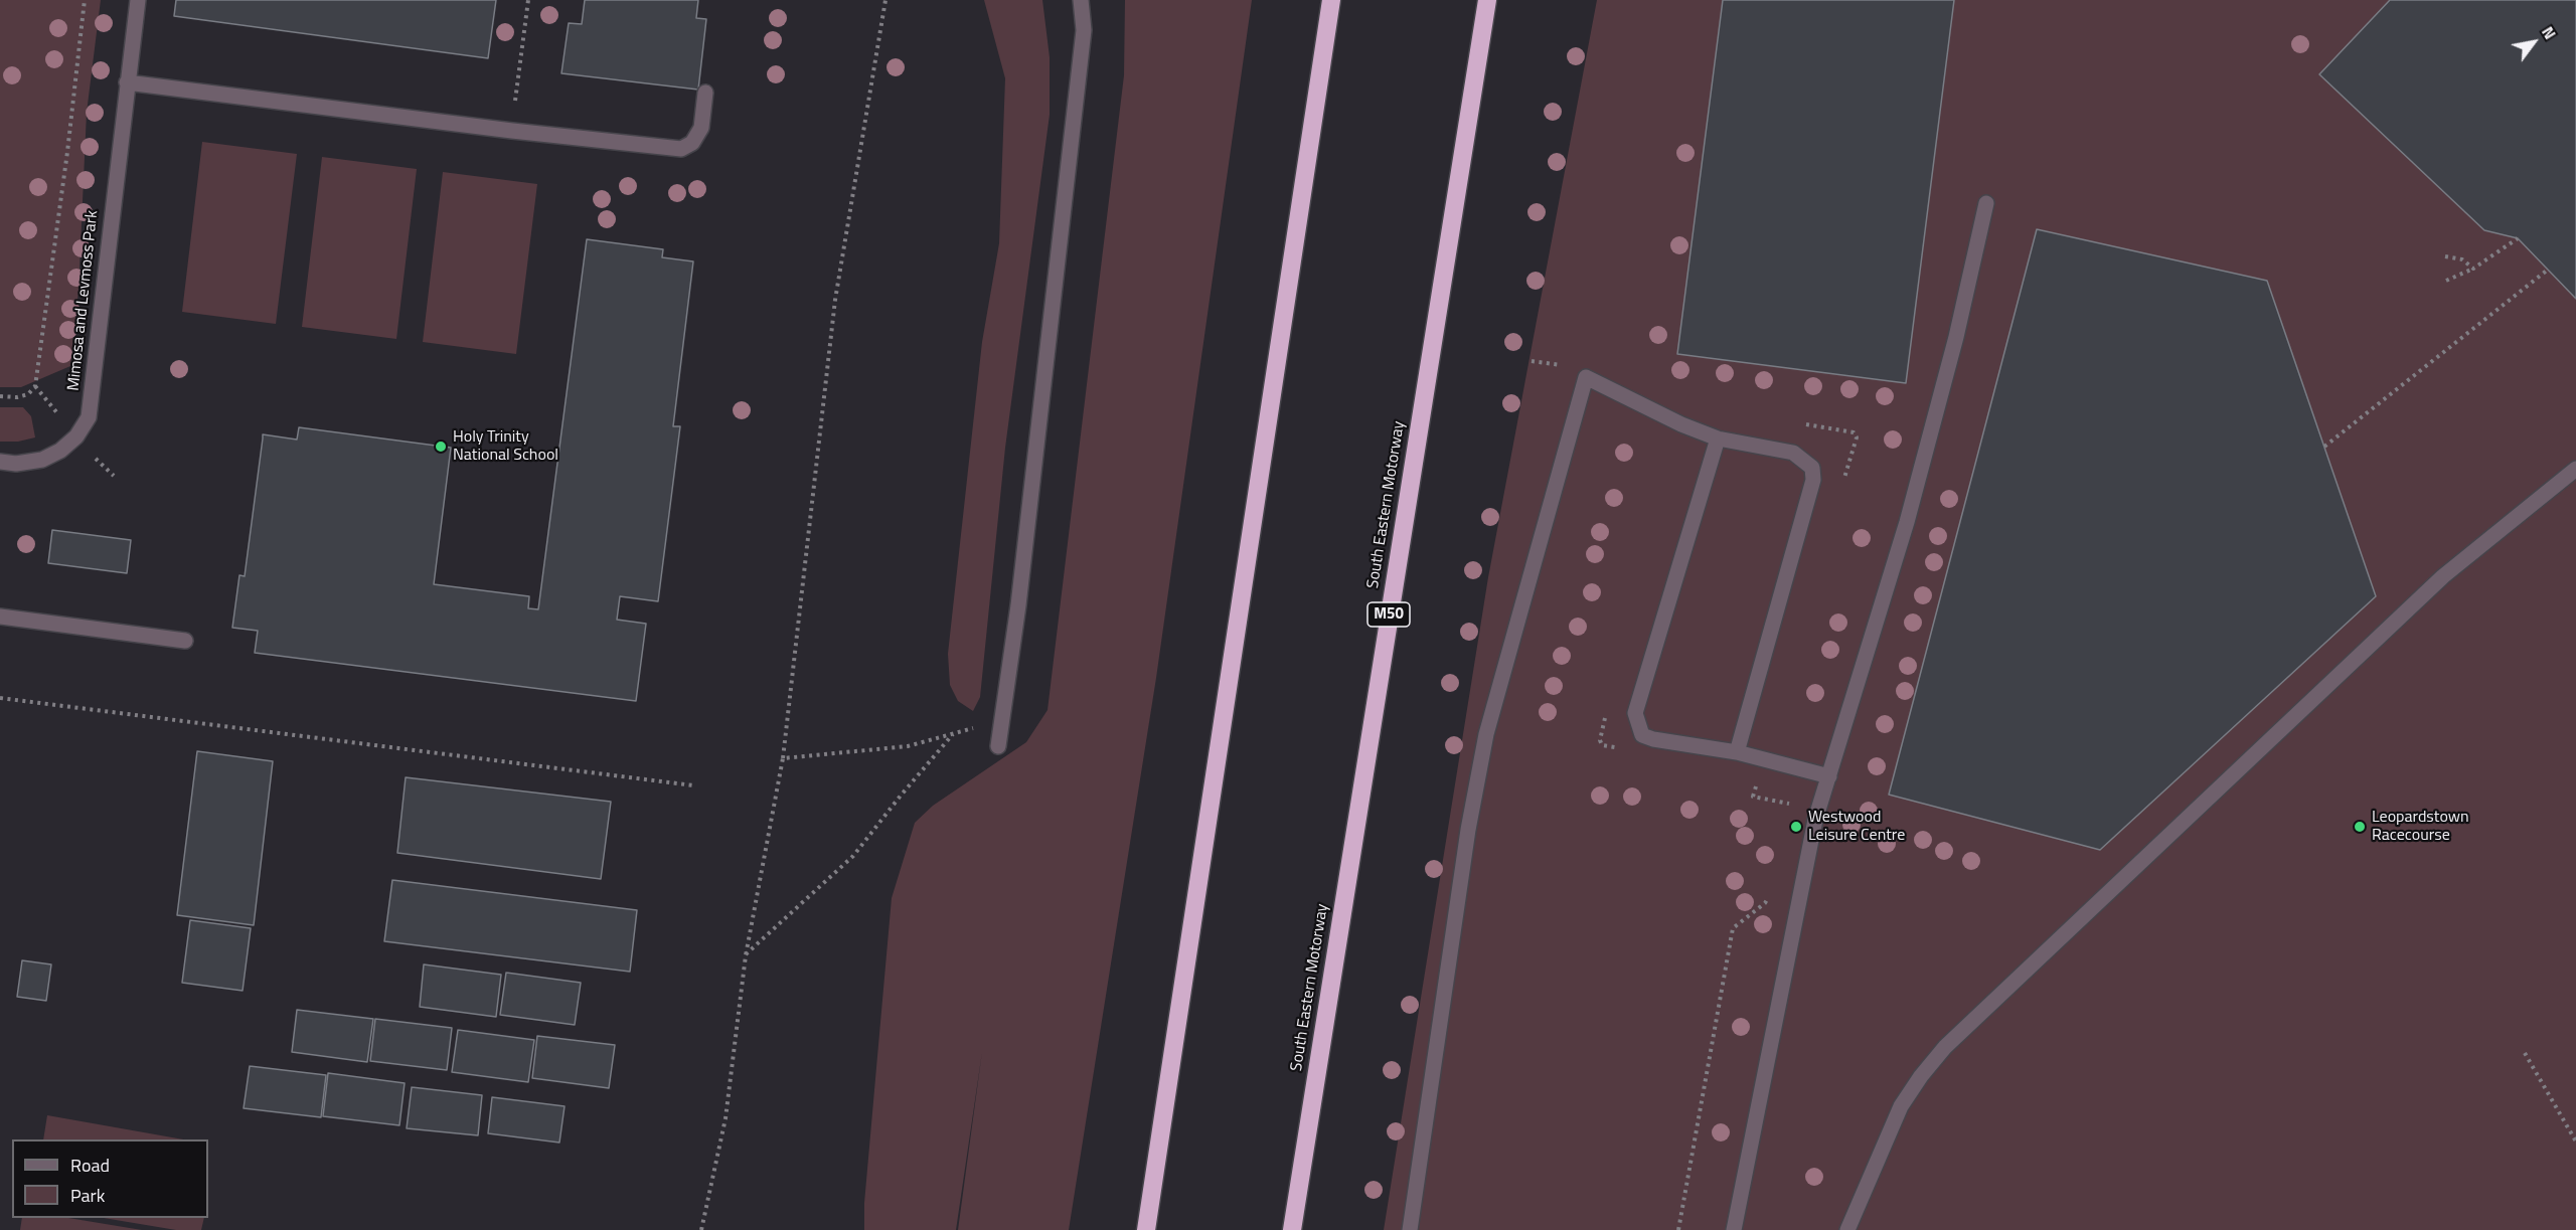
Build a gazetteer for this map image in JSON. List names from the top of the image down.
{
  "streets": {
    "highway": ["South Eastern Motorway", "M50"],
    "street": ["Mimosa and Levmoss Park"]
  },
  "places": ["Holy Trinity National School", "Westwood Leisure Centre", "Leopardstown Racecourse"],
  "legend": ["Road", "Park"],
  "north": "top right"
}
